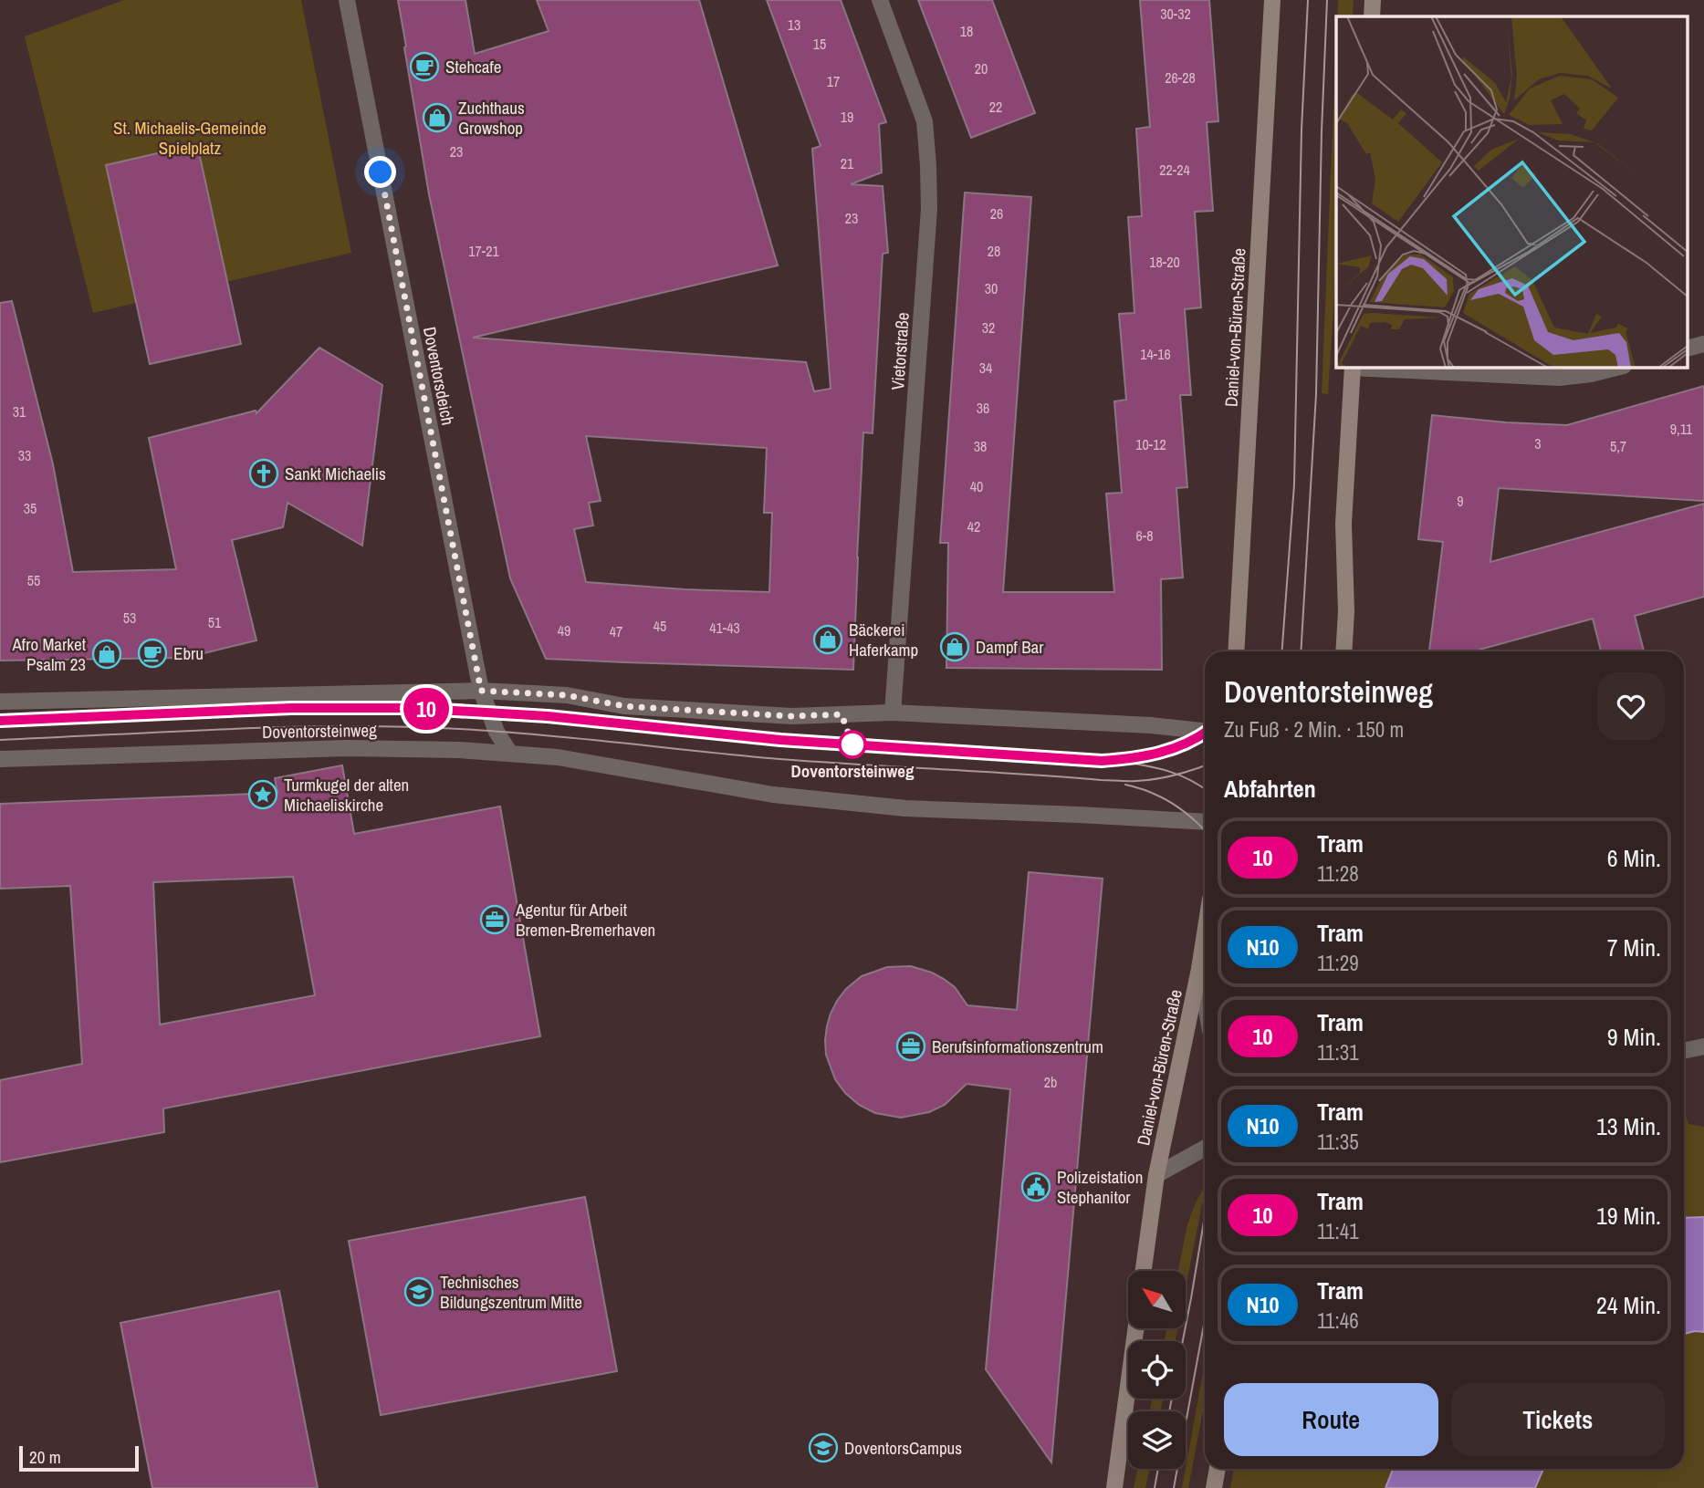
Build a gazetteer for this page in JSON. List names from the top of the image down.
{
  "streets": {
    "main road": ["Daniel-von-Büren-Straße"],
    "street": ["Vietorstraße", "Doventorsdeich", "Doventorsteinweg"]
  },
  "crossings": [
    ["Vietorstraße", "Doventorsteinweg"],
    ["Doventorsdeich", "Doventorsteinweg"]
  ],
  "parks": ["St. Michaelis-Gemeinde Spielplatz"],
  "places": {
    "cafe": ["Stehcafe", "Ebru"],
    "shop": [
      "Zuchthaus Growshop",
      "Bäckerei Haferkamp",
      "Dampf Bar",
      "Afro Market Psalm 23"
    ],
    "church": ["Sankt Michaelis"],
    "other": ["Doventorsteinweg"],
    "place": ["Turmkugel der alten Michaeliskirche"],
    "office": ["Agentur für Arbeit Bremen-Bremerhaven", "Berufsinformationszentrum"],
    "public building": ["Polizeistation Stephanitor"],
    "school or university": ["Technisches Bildungszentrum Mitte", "DoventorsCampus"]
  },
  "lines": ["tram line 10"],
  "house_numbers": [
    "30-32",
    "13",
    "18",
    "15",
    "20",
    "26-28",
    "17",
    "22",
    "19",
    "23",
    "21",
    "22-24",
    "26",
    "23",
    "17-21",
    "28",
    "18-20",
    "30",
    "32",
    "14-16",
    "34",
    "36",
    "31",
    "9,11",
    "3",
    "10-12",
    "38",
    "5,7",
    "33",
    "40",
    "9",
    "35",
    "42",
    "6-8",
    "55",
    "53",
    "51",
    "45",
    "41-43",
    "49",
    "47",
    "2b"
  ],
  "scale_bar": "20 m",
  "north": "top left",
  "page": {
    "on_map": "10",
    "heading": [
      ["Doventorsteinweg", "Zu Fuß · 2 Min. · 150 m"],
      "Abfahrten"
    ],
    "list": [
      {
        "mark": "10",
        "name": "Tram",
        "note": "11:28",
        "value": "6 Min."
      },
      {
        "mark": "N10",
        "name": "Tram",
        "note": "11:29",
        "value": "7 Min."
      },
      {
        "mark": "10",
        "name": "Tram",
        "note": "11:31",
        "value": "9 Min."
      },
      {
        "mark": "N10",
        "name": "Tram",
        "note": "11:35",
        "value": "13 Min."
      },
      {
        "mark": "10",
        "name": "Tram",
        "note": "11:41",
        "value": "19 Min."
      },
      {
        "mark": "N10",
        "name": "Tram",
        "note": "11:46",
        "value": "24 Min."
      }
    ],
    "buttons": ["Route", "Tickets"],
    "scale": "20 m"
  }
}
